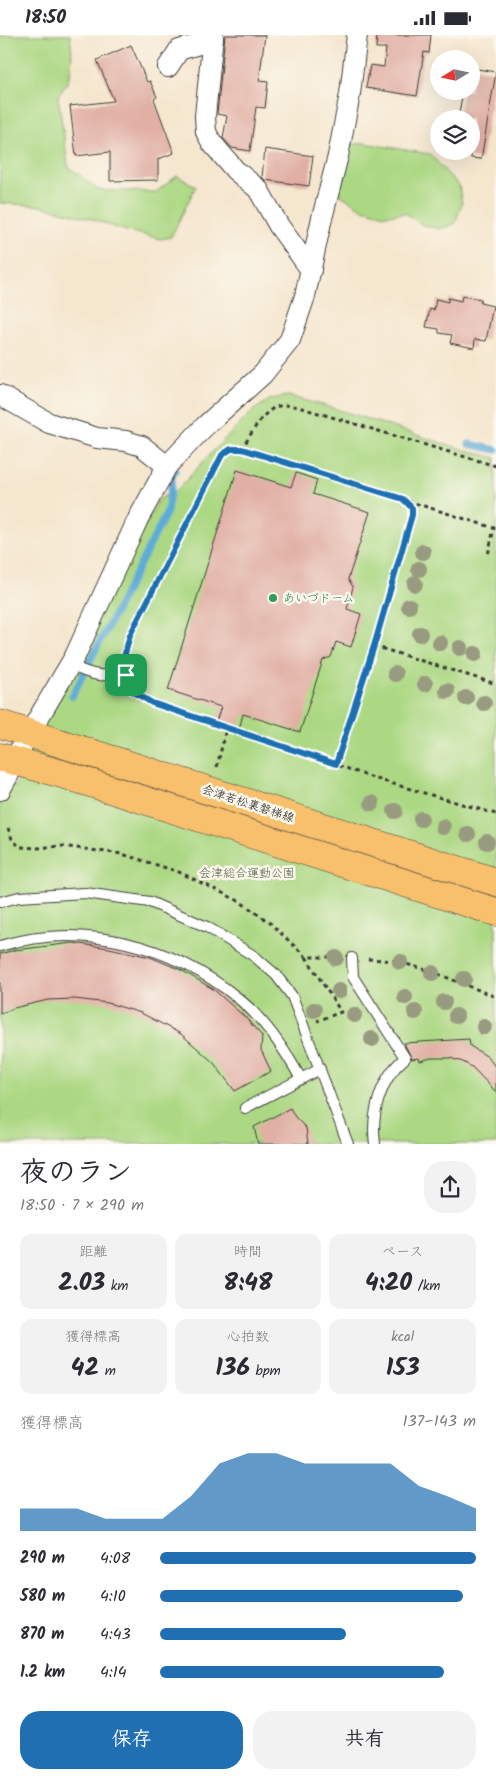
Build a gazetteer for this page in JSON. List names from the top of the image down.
{
  "streets": {
    "main road": ["会津若松裏磐梯線"]
  },
  "parks": ["会津総合運動公園"],
  "places": ["あいづドーム"],
  "north": "left",
  "page": {
    "status": "18:50",
    "heading": ["夜のラン", "18:50 · 7 × 290 m"],
    "stats": [
      ["距離", "2.03 km"],
      ["時間", "8:48"],
      ["ペース", "4:20 /km"],
      ["獲得標高", "42 m"],
      ["心拍数", "136 bpm"],
      ["kcal", "153"]
    ],
    "chart": ["獲得標高", "137–143 m"],
    "list": [
      {
        "name": "290 m",
        "note": "4:08"
      },
      {
        "name": "580 m",
        "note": "4:10"
      },
      {
        "name": "870 m",
        "note": "4:43"
      },
      {
        "name": "1.2 km",
        "note": "4:14"
      }
    ],
    "buttons": ["保存", "共有"]
  }
}
